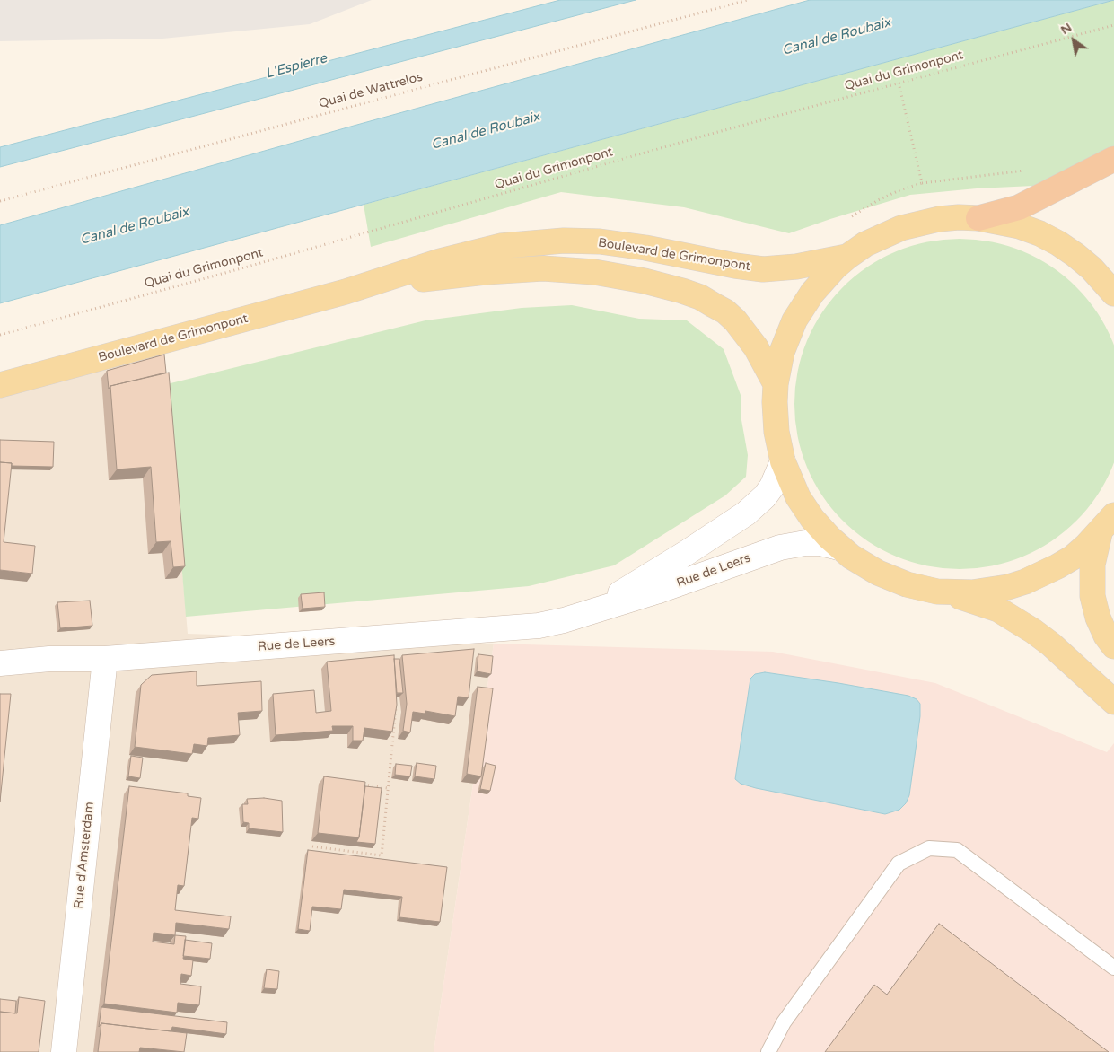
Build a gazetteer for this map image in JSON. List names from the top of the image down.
{
  "streets": {
    "main road": ["Boulevard de Grimonpont"],
    "street": ["Rue de Leers", "Rue d'Amsterdam"],
    "path": ["Quai du Grimonpont", "Quai de Wattrelos"]
  },
  "crossings": [
    ["Rue de Leers", "Rue d'Amsterdam"]
  ],
  "water": ["Canal de Roubaix", "L'Espierre"],
  "north": "top left"
}
